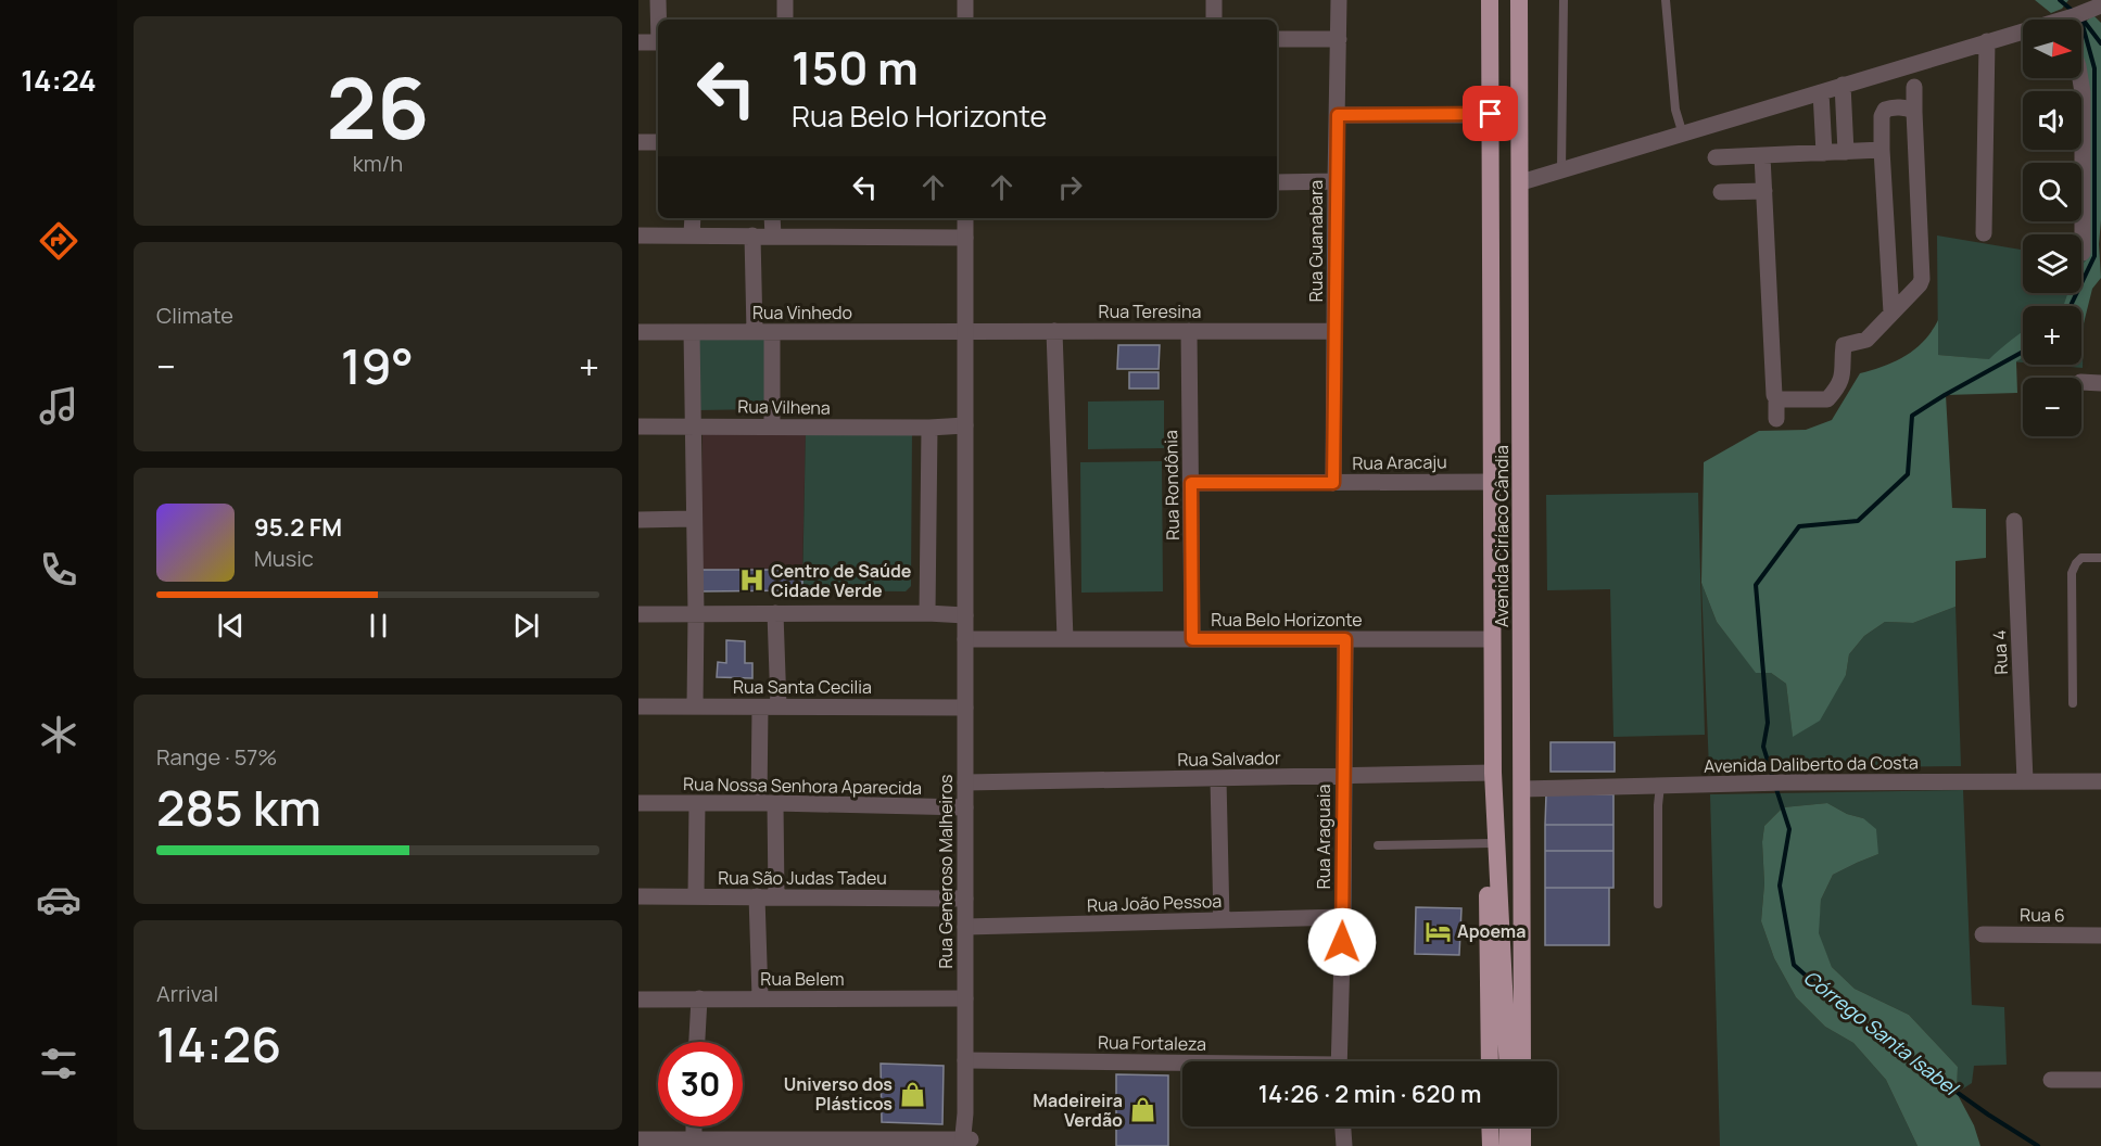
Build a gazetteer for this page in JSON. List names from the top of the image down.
{
  "streets": {
    "highway": ["Avenida Ciríaco Cândia"],
    "street": [
      "Rua Guanabara",
      "Rua Teresina",
      "Rua Vinhedo",
      "Rua Vilhena",
      "Rua Aracaju",
      "Rua Rondônia",
      "Rua Belo Horizonte",
      "Rua 4",
      "Rua Santa Cecilia",
      "Rua Salvador",
      "Avenida Daliberto da Costa",
      "Rua Nossa Senhora Aparecida",
      "Rua Araguaia",
      "Rua Generoso Malheiros",
      "Rua São Judas Tadeu",
      "Rua João Pessoa",
      "Rua 6",
      "Rua Belem",
      "Rua Fortaleza"
    ]
  },
  "crossings": [
    ["Rua Guanabara", "Rua Teresina"],
    ["Rua Guanabara", "Rua Aracaju"],
    ["Rua Teresina", "Rua Vinhedo"],
    ["Rua Teresina", "Rua Rondônia"],
    ["Rua Teresina", "Rua Generoso Malheiros"],
    ["Rua Vinhedo", "Rua Generoso Malheiros"],
    ["Rua Aracaju", "Rua Rondônia"],
    ["Rua Aracaju", "Avenida Ciríaco Cândia"],
    ["Rua Rondônia", "Rua Belo Horizonte"],
    ["Avenida Ciríaco Cândia", "Rua Belo Horizonte"],
    ["Avenida Ciríaco Cândia", "Rua Salvador"],
    ["Avenida Ciríaco Cândia", "Avenida Daliberto da Costa"],
    ["Rua Belo Horizonte", "Rua Araguaia"],
    ["Rua Belo Horizonte", "Rua Generoso Malheiros"],
    ["Rua 4", "Avenida Daliberto da Costa"],
    ["Rua Santa Cecilia", "Rua Generoso Malheiros"],
    ["Rua Salvador", "Rua Araguaia"],
    ["Rua Salvador", "Rua Generoso Malheiros"],
    ["Rua Nossa Senhora Aparecida", "Rua Generoso Malheiros"],
    ["Rua Araguaia", "Rua João Pessoa"],
    ["Rua Generoso Malheiros", "Rua São Judas Tadeu"],
    ["Rua Generoso Malheiros", "Rua João Pessoa"],
    ["Rua Generoso Malheiros", "Rua Belem"],
    ["Rua Generoso Malheiros", "Rua Fortaleza"]
  ],
  "water": ["Córrego Santa Isabel"],
  "places": {
    "hospital": ["Centro de Saúde Cidade Verde"],
    "hotel": ["Apoema"],
    "shop": ["Universo dos Plásticos", "Madeireira Verdão"]
  },
  "north": "right",
  "page": {
    "tabs": "14:24",
    "tile": [
      ["26", "km/h"],
      "Climate",
      ["Range · 57%", "285 km"],
      ["Arrival", "14:26"]
    ],
    "map_buttons": ["+", "−"],
    "turn": ["150 m", "Rua Belo Horizonte"],
    "heat": ["−", "19°", "+"],
    "song": ["95.2 FM", "Music"],
    "limit": "30",
    "trip": "14:26 · 2 min · 620 m"
  }
}
